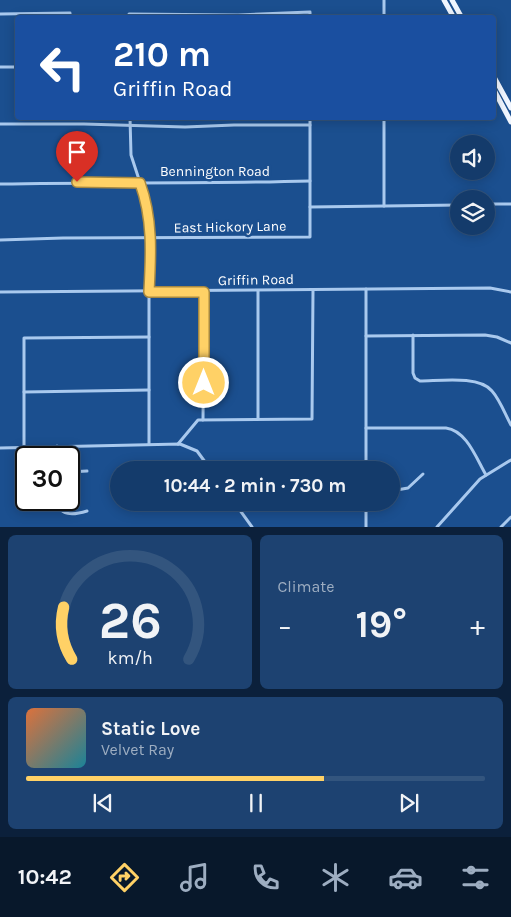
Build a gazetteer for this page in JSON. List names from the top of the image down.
{
  "streets": {
    "street": ["Bennington Road", "East Hickory Lane", "Griffin Road"]
  },
  "page": {
    "turn": ["210 m", "Griffin Road"],
    "limit": "30",
    "trip": "10:44 · 2 min · 730 m",
    "tile": "Climate",
    "heat": ["−", "19°", "+"],
    "song": ["Static Love", "Velvet Ray"],
    "tabs": "10:42",
    "gauge": ["26", "km/h"]
  }
}
